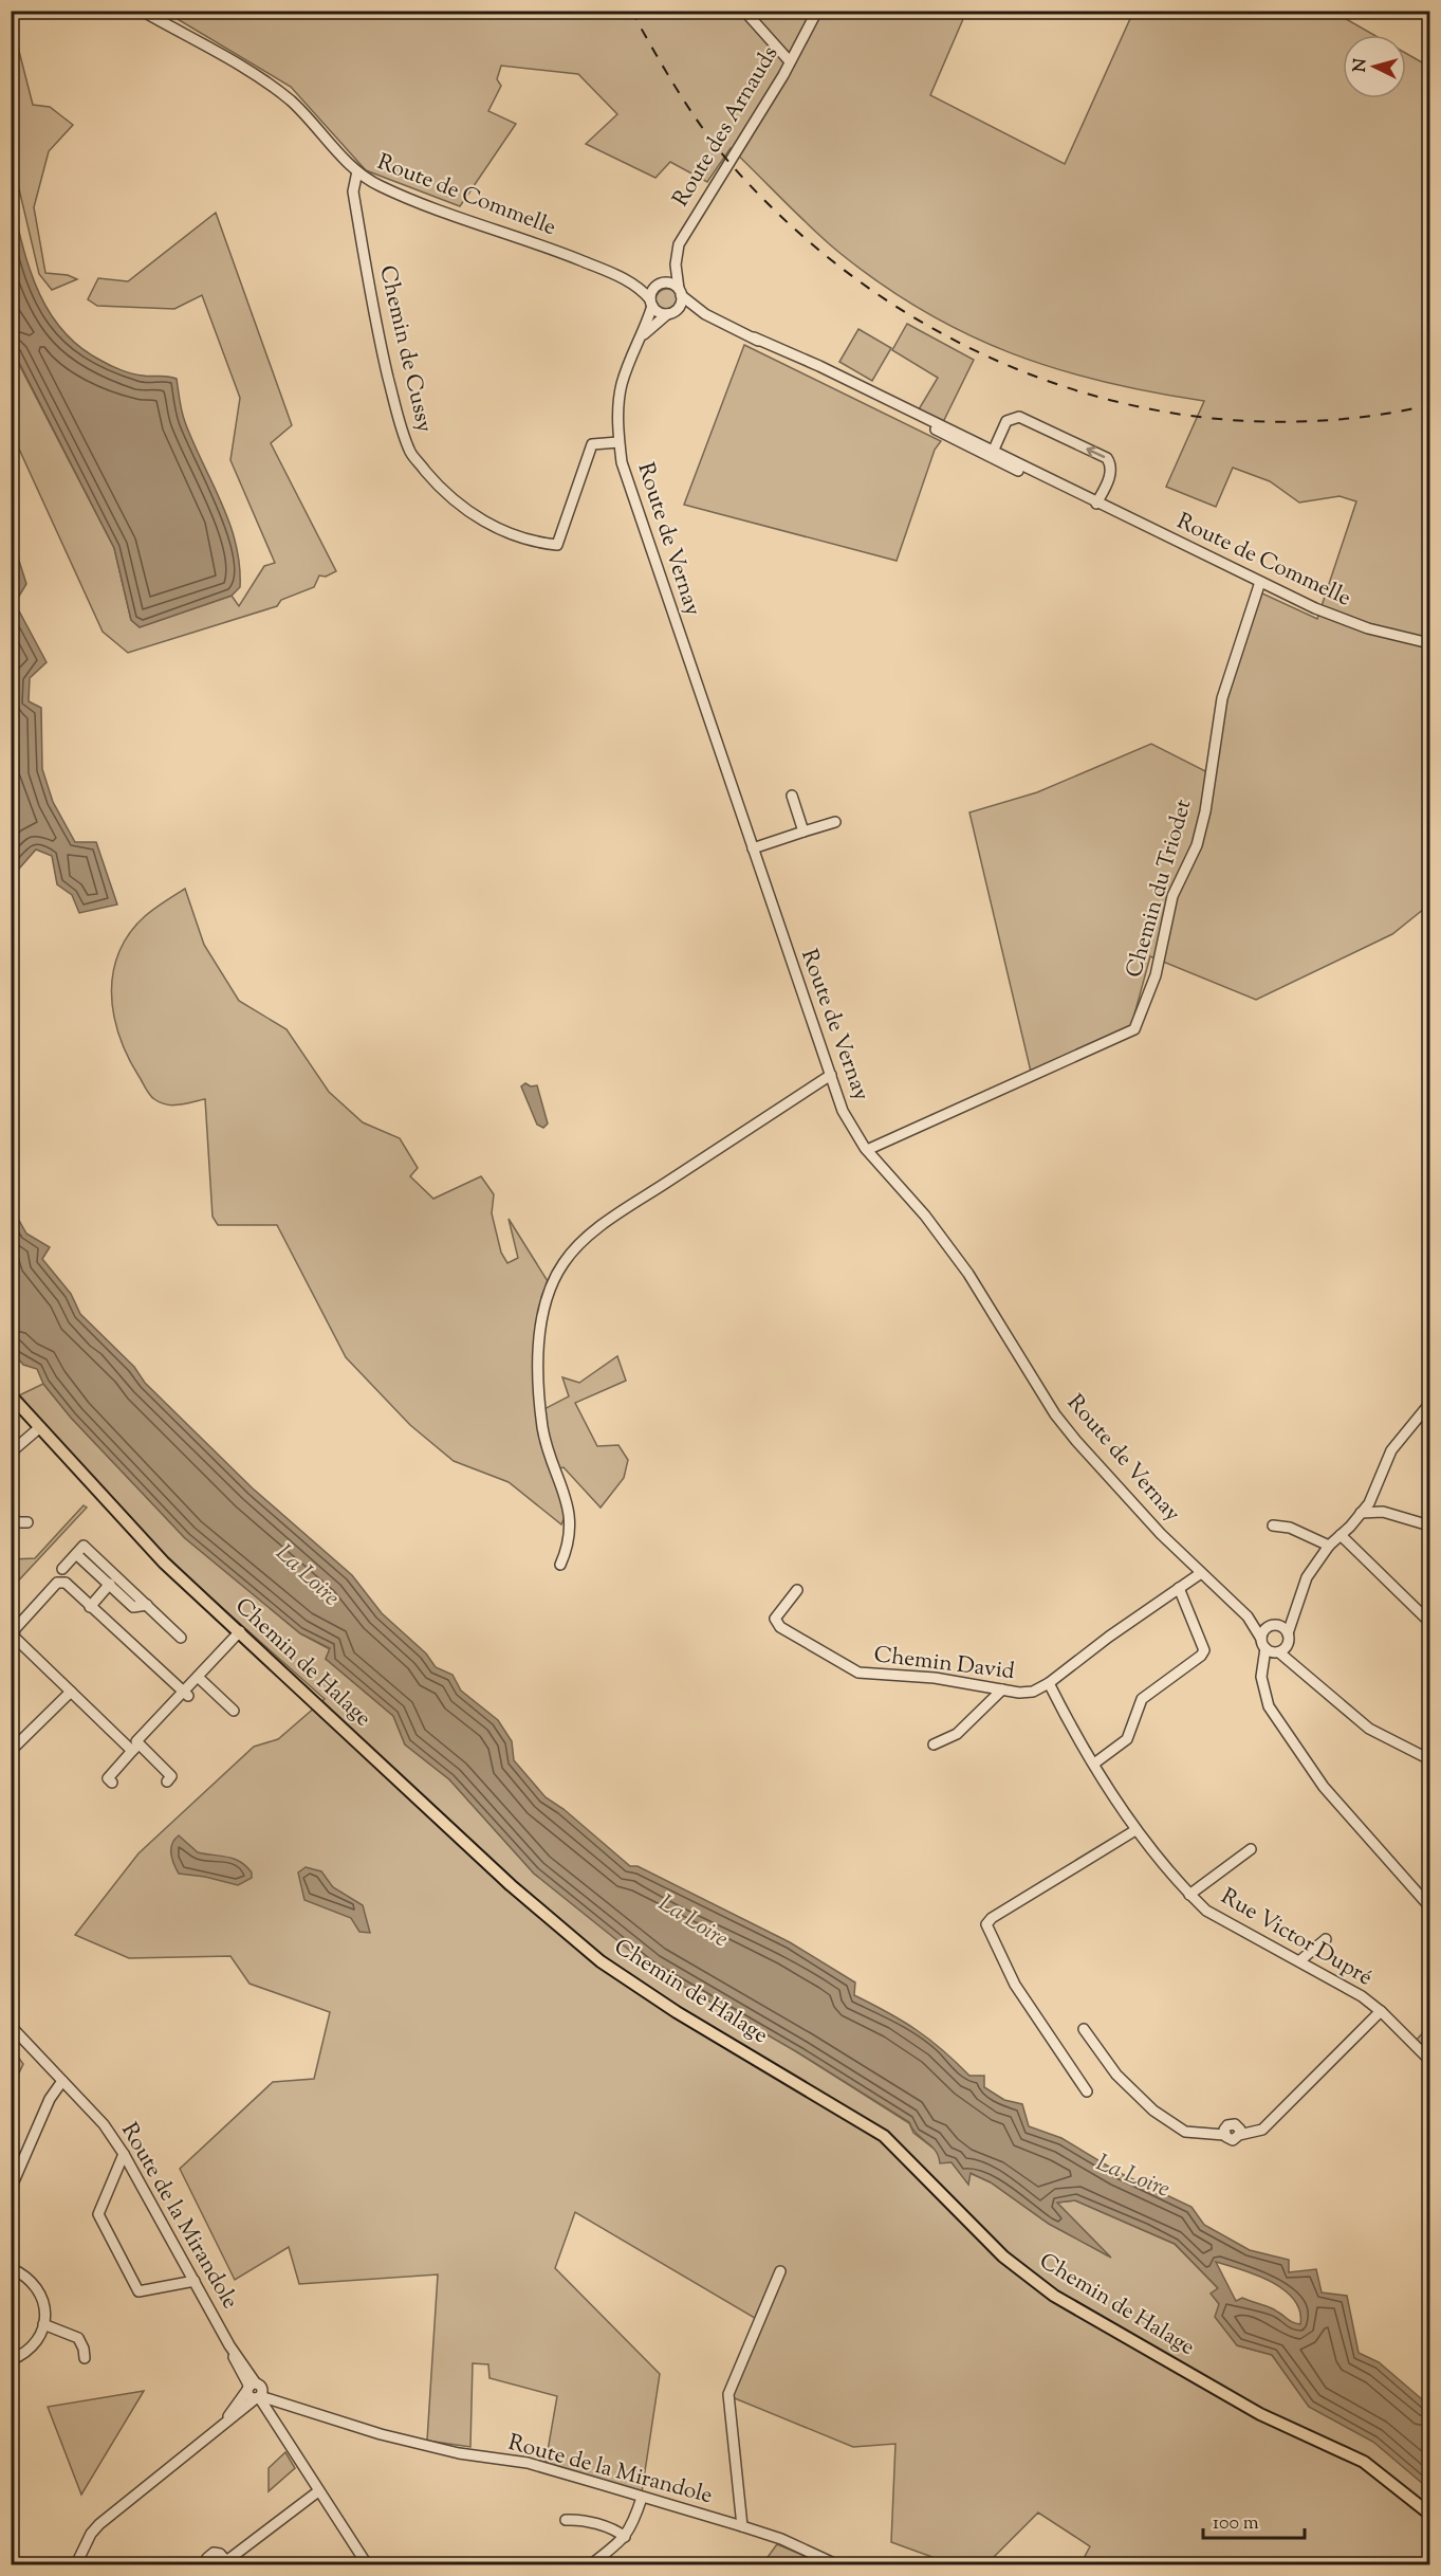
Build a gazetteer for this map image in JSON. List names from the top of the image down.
{
  "streets": {
    "main road": ["Chemin de Halage"],
    "street": [
      "Route des Arnauds",
      "Route de Commelle",
      "Chemin de Cussy",
      "Route de Vernay",
      "Chemin du Triodet",
      "Chemin David",
      "Rue Victor Dupré",
      "Route de la Mirandole"
    ]
  },
  "crossings": [
    ["Route des Arnauds", "Route de Commelle"],
    ["Route des Arnauds", "Route de Vernay"],
    ["Route de Commelle", "Chemin de Cussy"],
    ["Route de Commelle", "Route de Vernay"],
    ["Route de Commelle", "Chemin du Triodet"],
    ["Chemin de Cussy", "Route de Vernay"],
    ["Route de Vernay", "Chemin du Triodet"],
    ["Route de Vernay", "Chemin David"],
    ["Chemin David", "Rue Victor Dupré"]
  ],
  "water": ["La Loire"],
  "scale_bar": "100 m",
  "north": "left"
}
